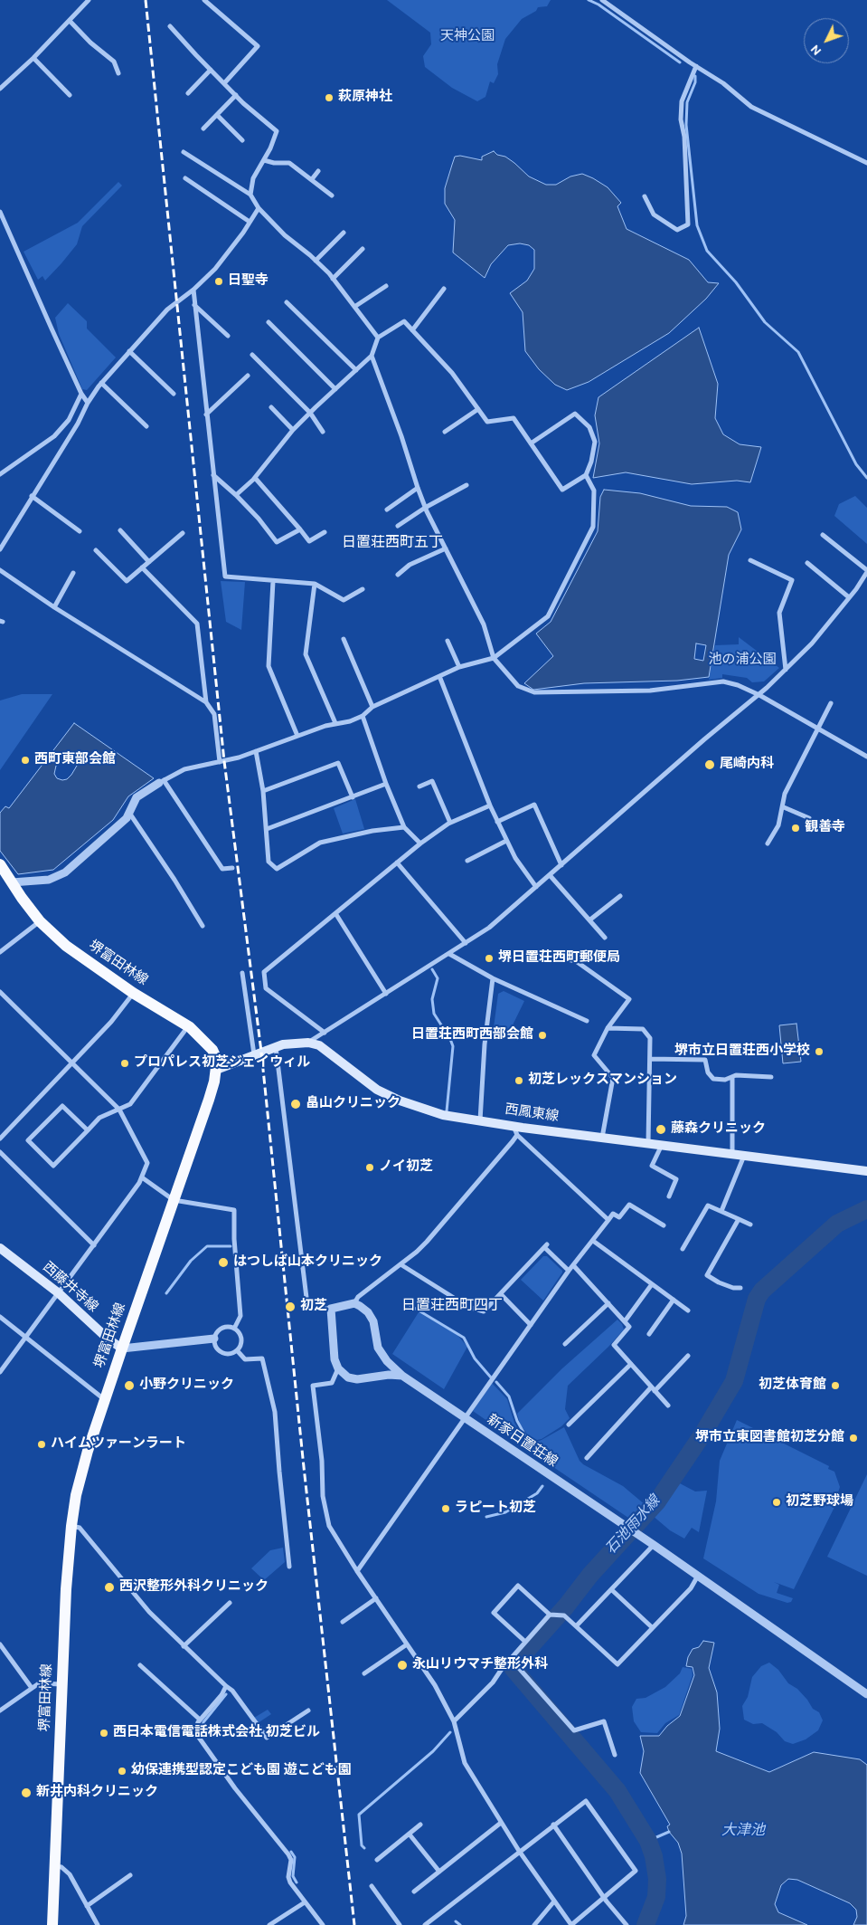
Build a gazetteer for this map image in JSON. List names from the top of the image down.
{
  "streets": {
    "main road": ["堺富田林線", "西鳳東線", "西藤井寺線"],
    "street": ["新家日置荘線"]
  },
  "crossings": [
    ["堺富田林線", "西藤井寺線"]
  ],
  "districts": ["日置荘西町五丁", "日置荘西町四丁"],
  "water": ["石池雨水線", "大津池"],
  "parks": ["天神公園", "池の浦公園"],
  "places": [
    "萩原神社",
    "日聖寺",
    "西町東部会館",
    "尾崎内科",
    "観善寺",
    "堺日置荘西町郵便局",
    "日置荘西町西部会館",
    "堺市立日置荘西小学校",
    "プロパレス初芝ジェイウィル",
    "初芝レックスマンション",
    "畠山クリニック",
    "藤森クリニック",
    "ノイ初芝",
    "はつしば山本クリニック",
    "初芝",
    "小野クリニック",
    "初芝体育館",
    "堺市立東図書館初芝分館",
    "ハイムツァーンラート",
    "初芝野球場",
    "ラピート初芝",
    "西沢整形外科クリニック",
    "永山リウマチ整形外科",
    "西日本電信電話株式会社 初芝ビル",
    "幼保連携型認定こども園 遊こども園",
    "新井内科クリニック"
  ],
  "north": "bottom left"
}
